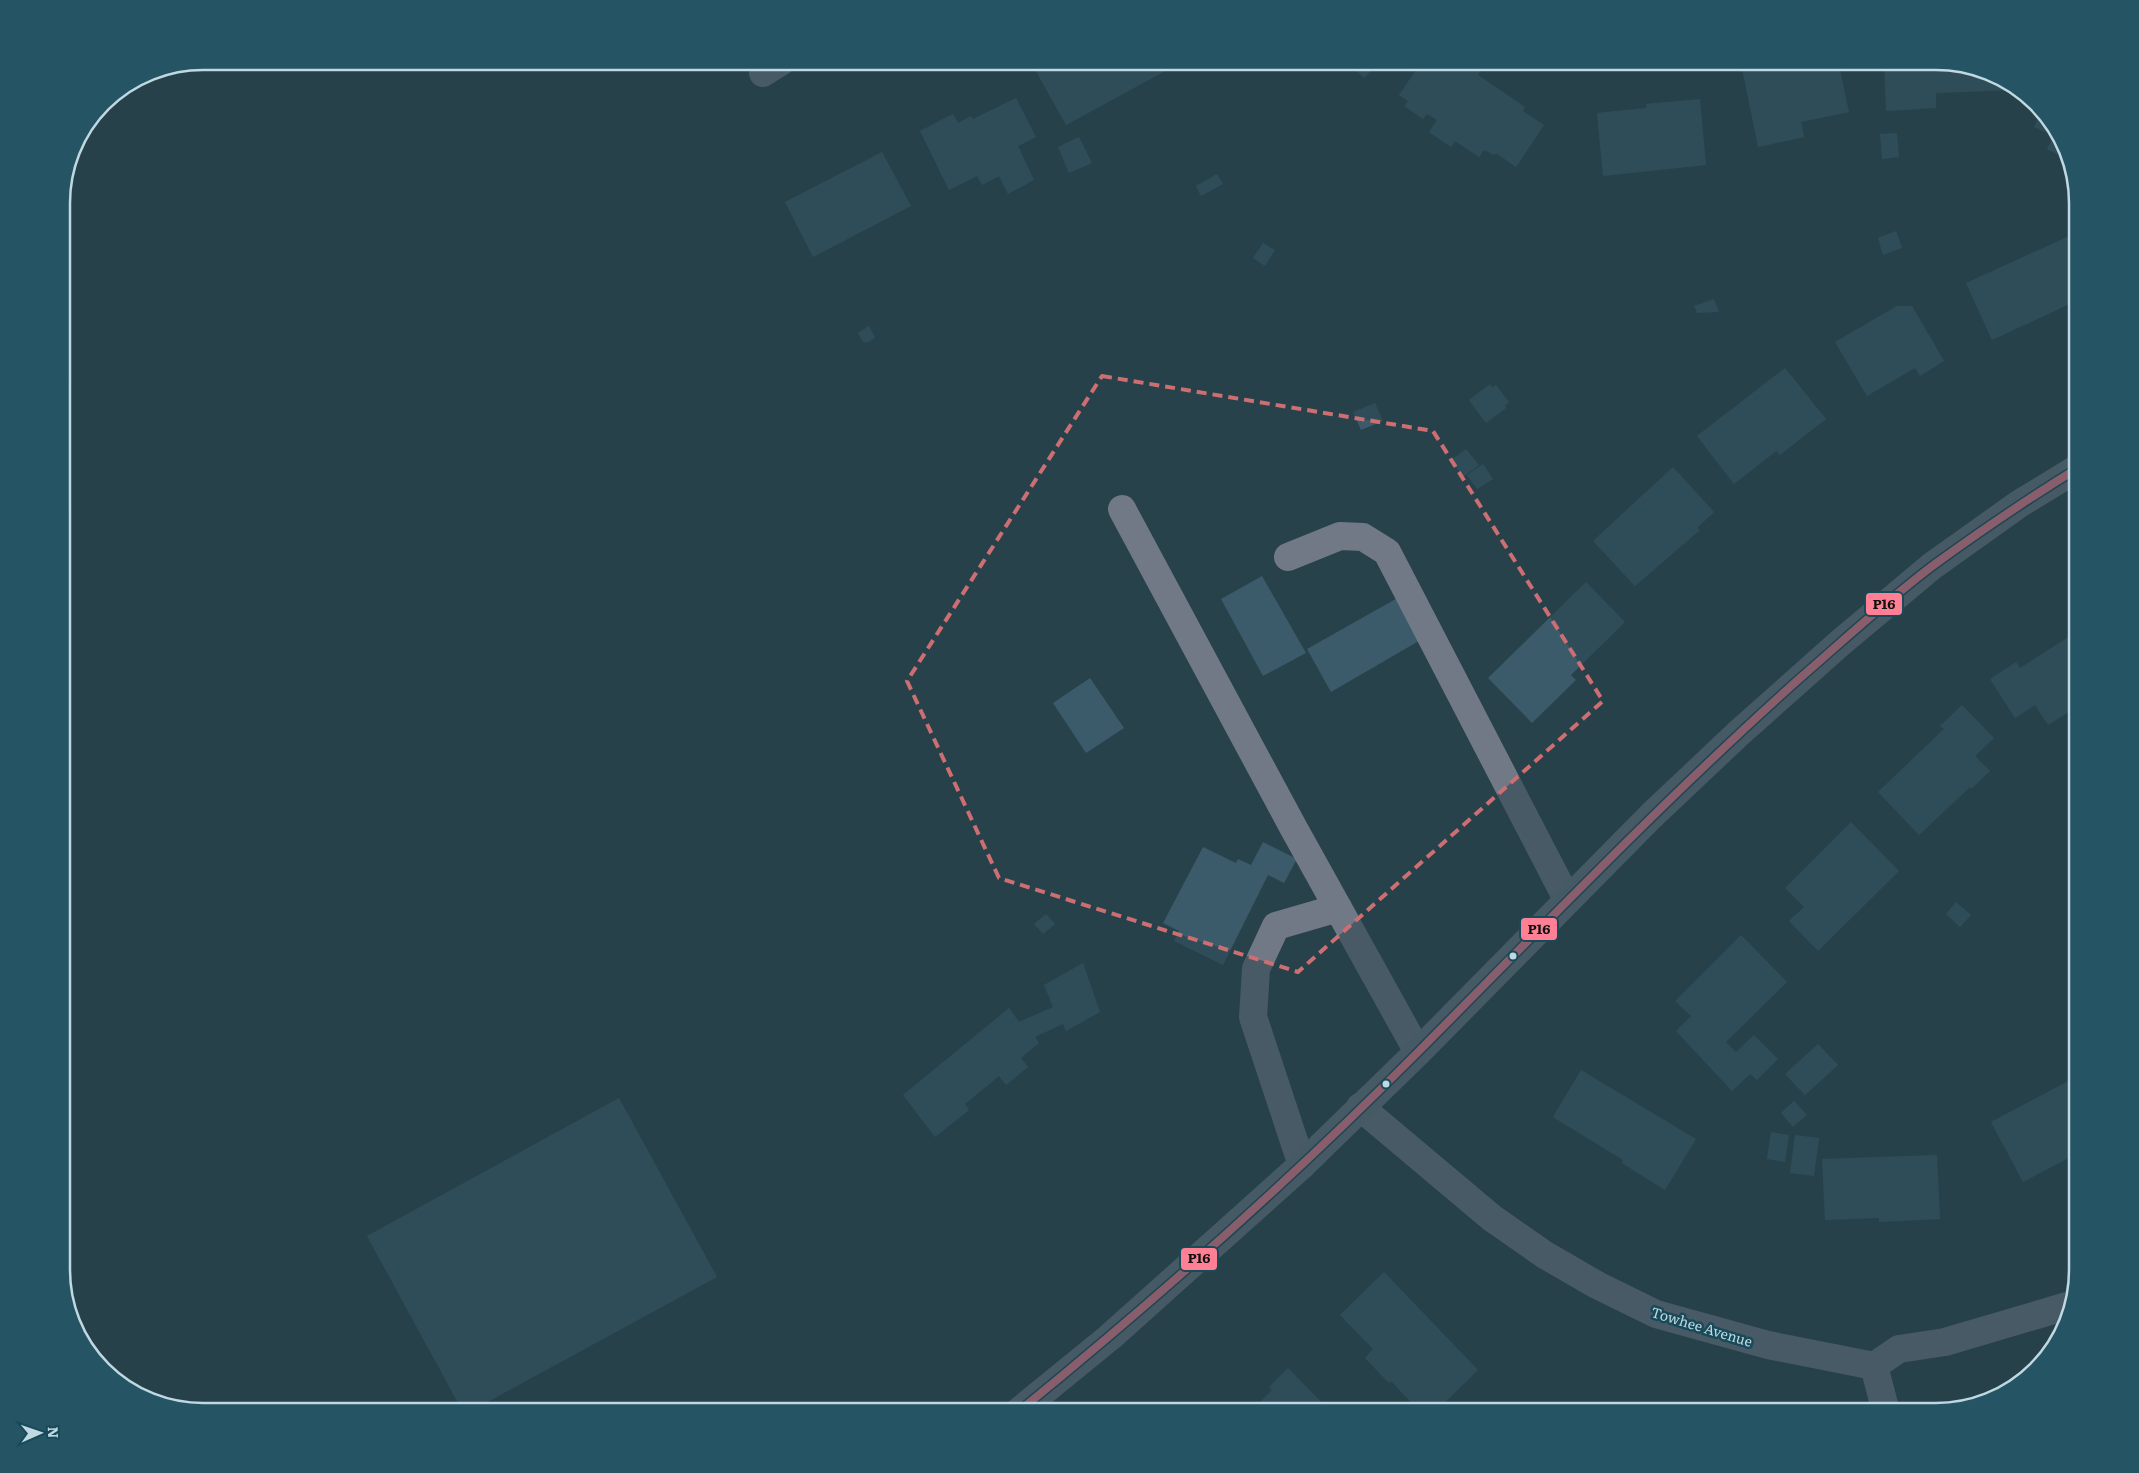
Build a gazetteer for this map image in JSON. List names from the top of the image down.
{
  "streets": {
    "street": ["Towhee Avenue"]
  },
  "lines": ["transit line P16"],
  "north": "right"
}
